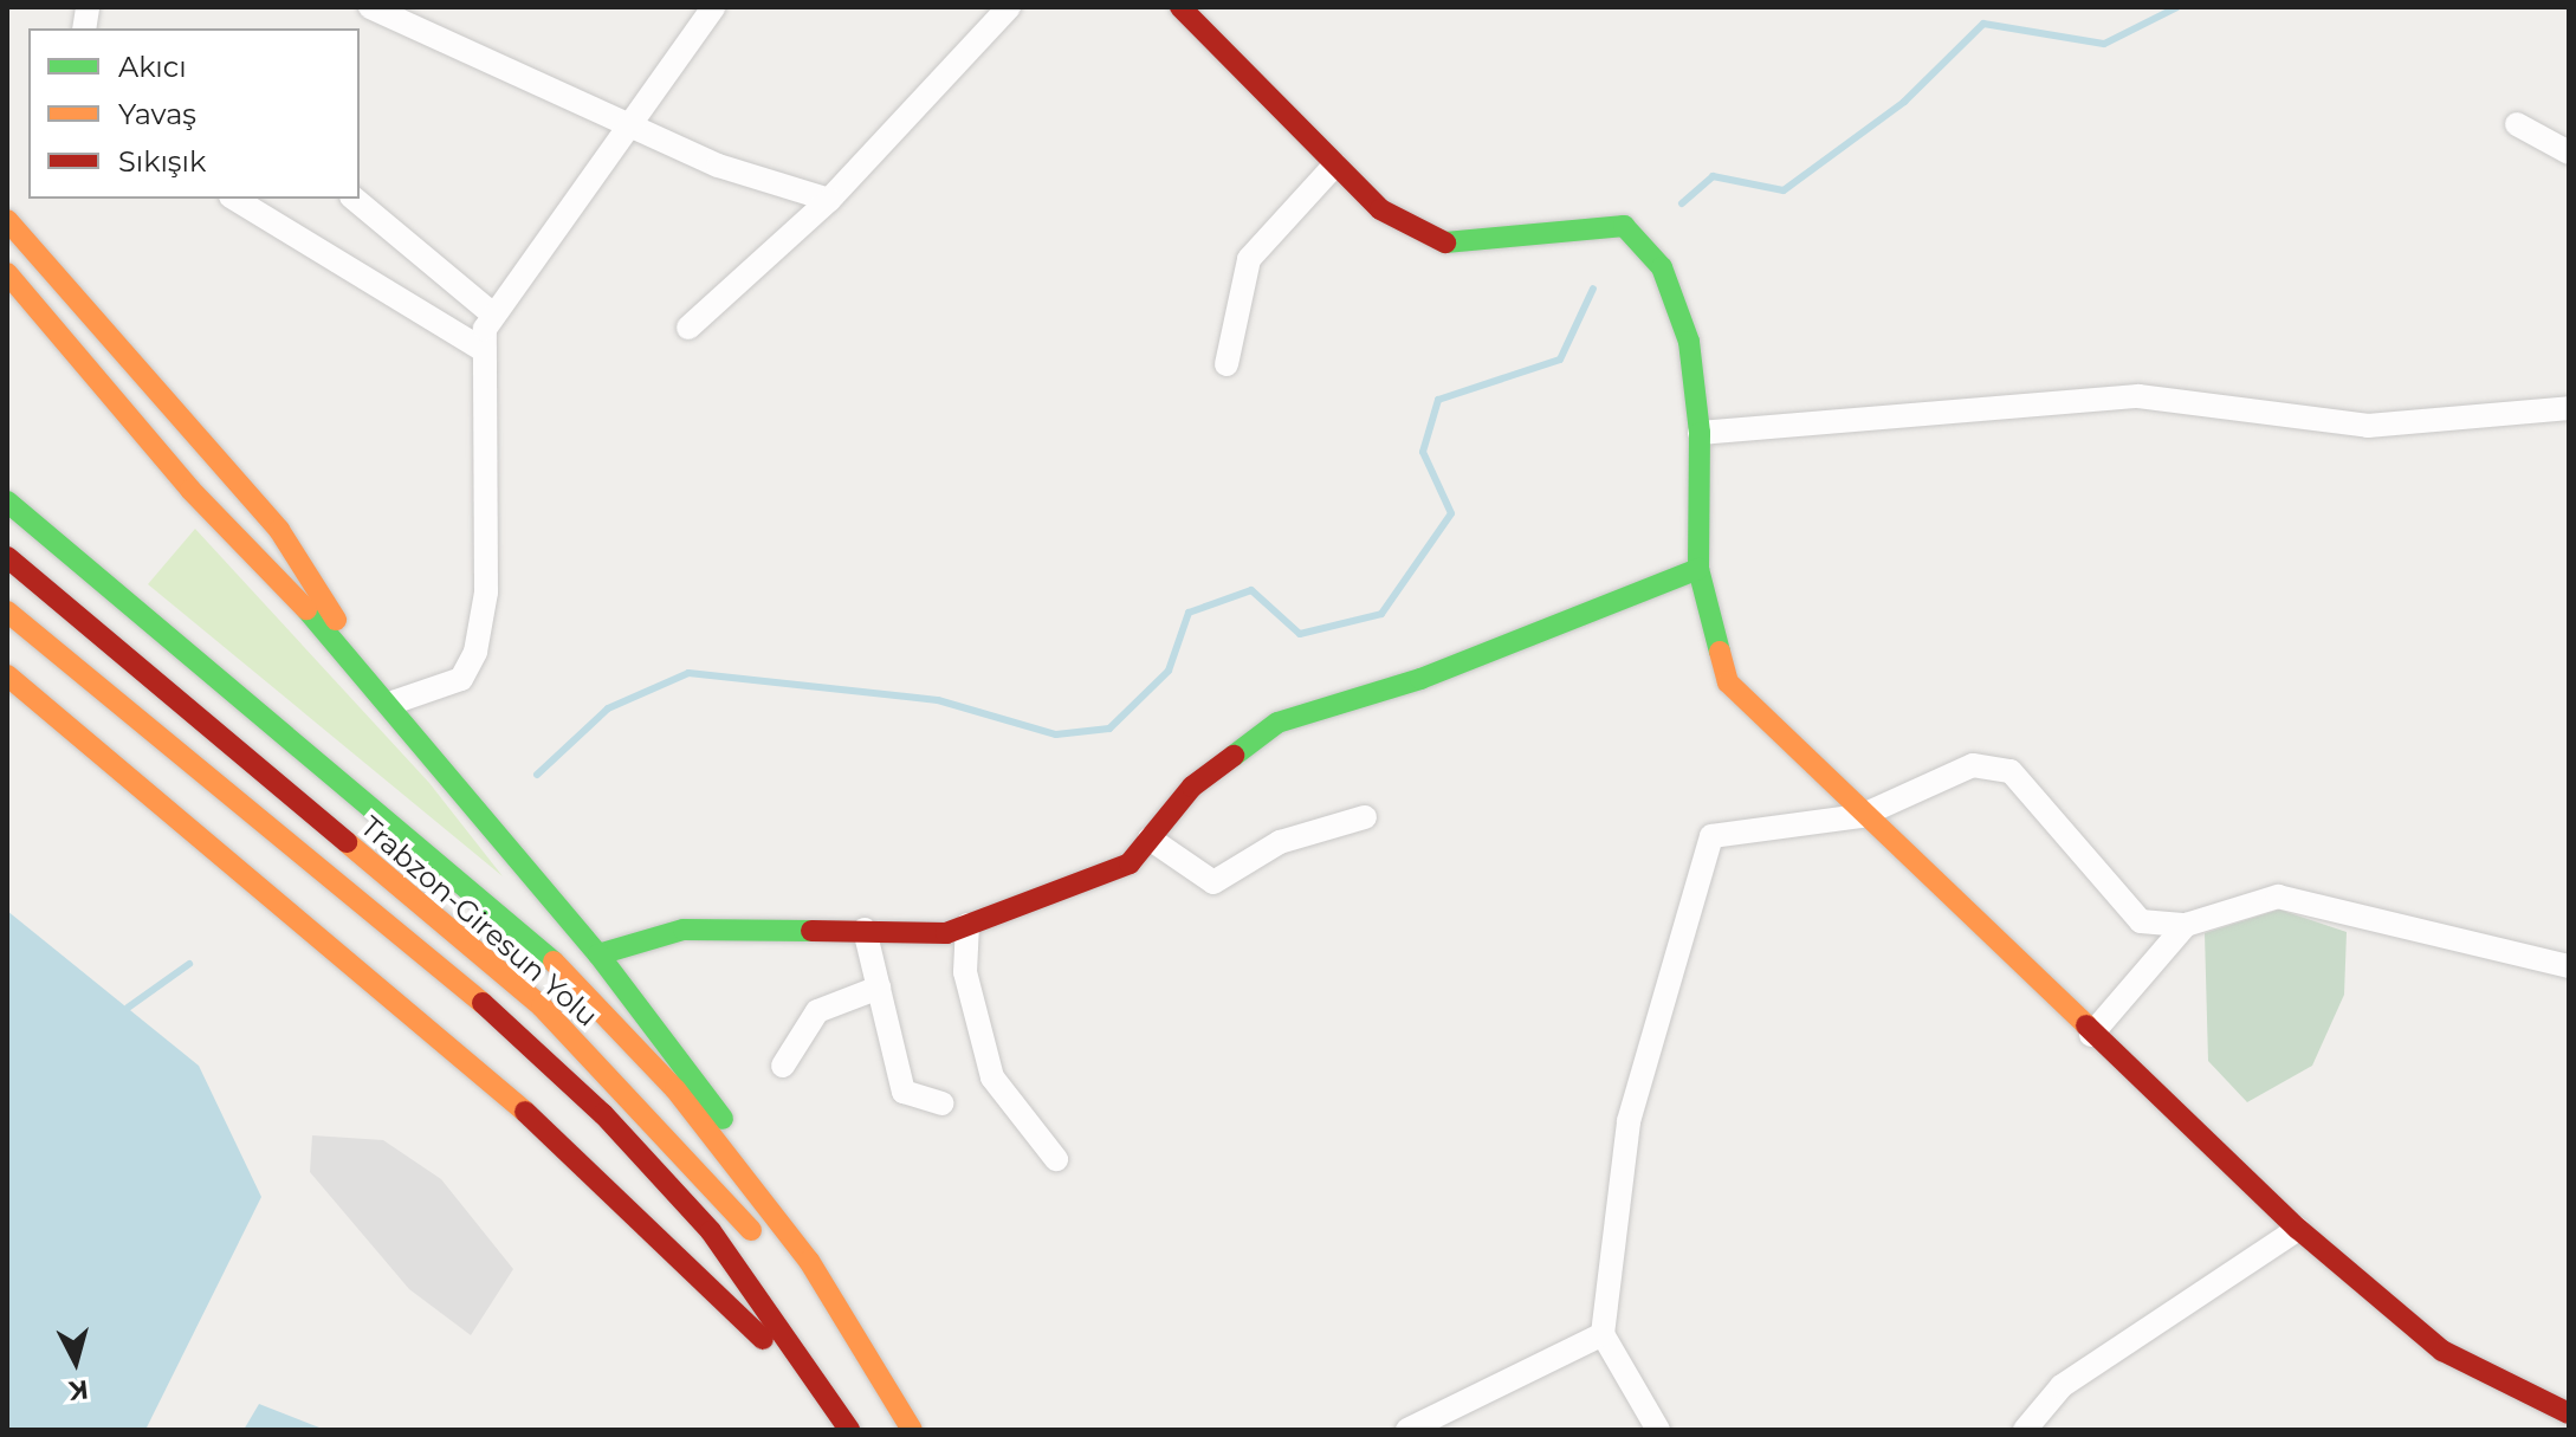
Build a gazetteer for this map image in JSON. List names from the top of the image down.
{
  "streets": {
    "main road": ["Trabzon-Giresun Yolu"]
  },
  "legend": ["Akıcı", "Yavaş", "Sıkışık"],
  "north": "bottom"
}
